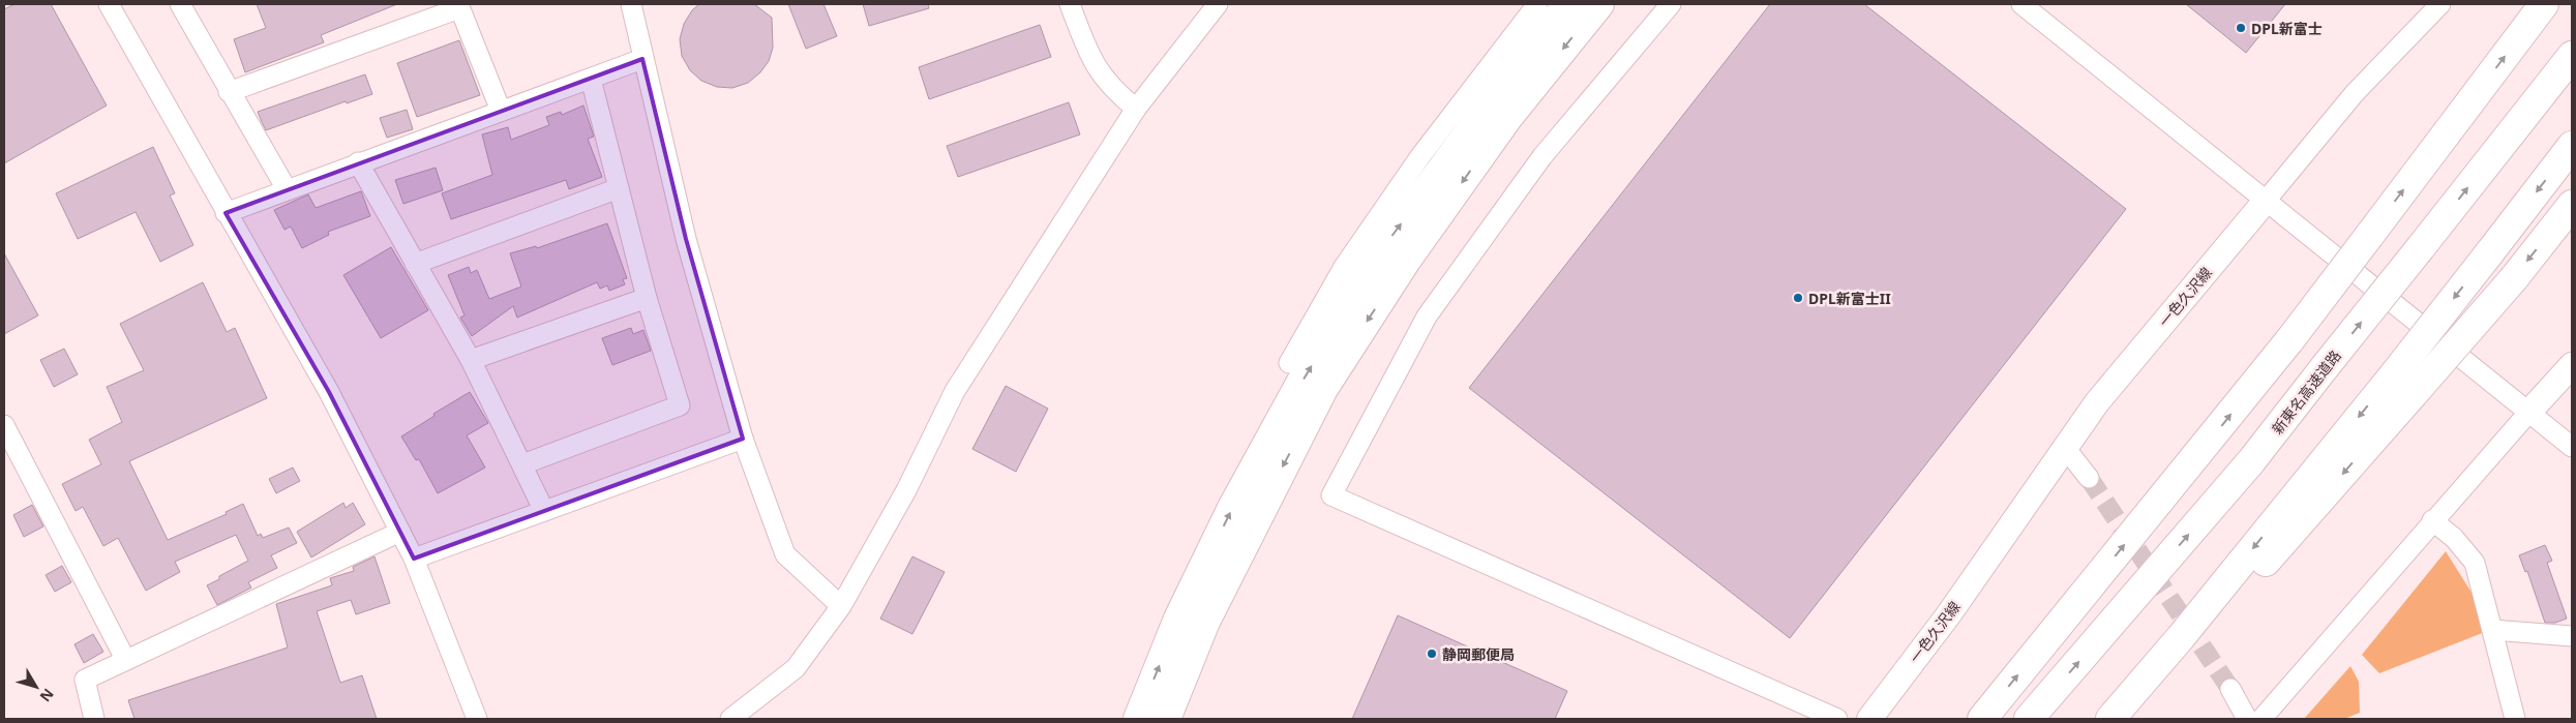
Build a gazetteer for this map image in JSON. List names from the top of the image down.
{
  "streets": {
    "highway": ["新東名高速道路"],
    "main road": ["一色久沢線"]
  },
  "places": ["DPL新富士", "DPL新富士II", "静岡郵便局"],
  "north": "bottom right"
}
